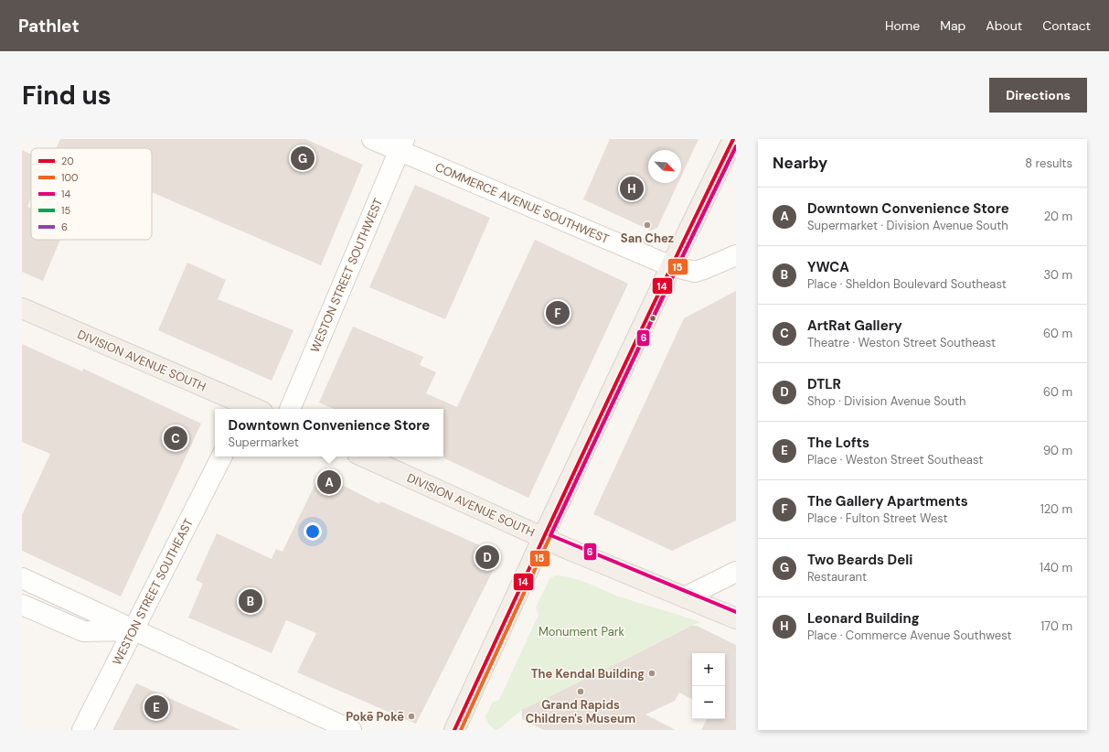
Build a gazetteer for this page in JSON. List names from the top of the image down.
{
  "streets": {
    "main road": ["DIVISION AVENUE SOUTH"],
    "street": ["COMMERCE AVENUE SOUTHWEST", "WESTON STREET SOUTHWEST", "WESTON STREET SOUTHEAST"]
  },
  "crossings": [
    ["COMMERCE AVENUE SOUTHWEST", "WESTON STREET SOUTHWEST"]
  ],
  "parks": ["Monument Park"],
  "places": [
    "San Chez",
    "The Kendal Building",
    "Grand Rapids Children's Museum",
    "Pokē Pokē"
  ],
  "lines": ["transit line 14", "transit line 15", "transit line 6"],
  "legend": [
    "20",
    "100",
    "14",
    "15",
    "6"
  ],
  "north": "bottom right",
  "page": {
    "header": "Pathlet",
    "nav": [
      "Home",
      "Map",
      "About",
      "Contact"
    ],
    "buttons": "Directions",
    "title": "Find us",
    "heading": ["Nearby", "8 results"],
    "pins": [
      "G",
      "H",
      "F",
      "C",
      "A",
      "D",
      "B",
      "E"
    ],
    "list": [
      {
        "mark": "A",
        "name": "Downtown Convenience Store",
        "note": "Supermarket · Division Avenue South",
        "value": "20 m"
      },
      {
        "mark": "B",
        "name": "YWCA",
        "note": "Place · Sheldon Boulevard Southeast",
        "value": "30 m"
      },
      {
        "mark": "C",
        "name": "ArtRat Gallery",
        "note": "Theatre · Weston Street Southeast",
        "value": "60 m"
      },
      {
        "mark": "D",
        "name": "DTLR",
        "note": "Shop · Division Avenue South",
        "value": "60 m"
      },
      {
        "mark": "E",
        "name": "The Lofts",
        "note": "Place · Weston Street Southeast",
        "value": "90 m"
      },
      {
        "mark": "F",
        "name": "The Gallery Apartments",
        "note": "Place · Fulton Street West",
        "value": "120 m"
      },
      {
        "mark": "G",
        "name": "Two Beards Deli",
        "note": "Restaurant",
        "value": "140 m"
      },
      {
        "mark": "H",
        "name": "Leonard Building",
        "note": "Place · Commerce Avenue Southwest",
        "value": "170 m"
      }
    ],
    "popup": ["Downtown Convenience Store", "Supermarket"],
    "map_buttons": ["+", "−"]
  }
}
